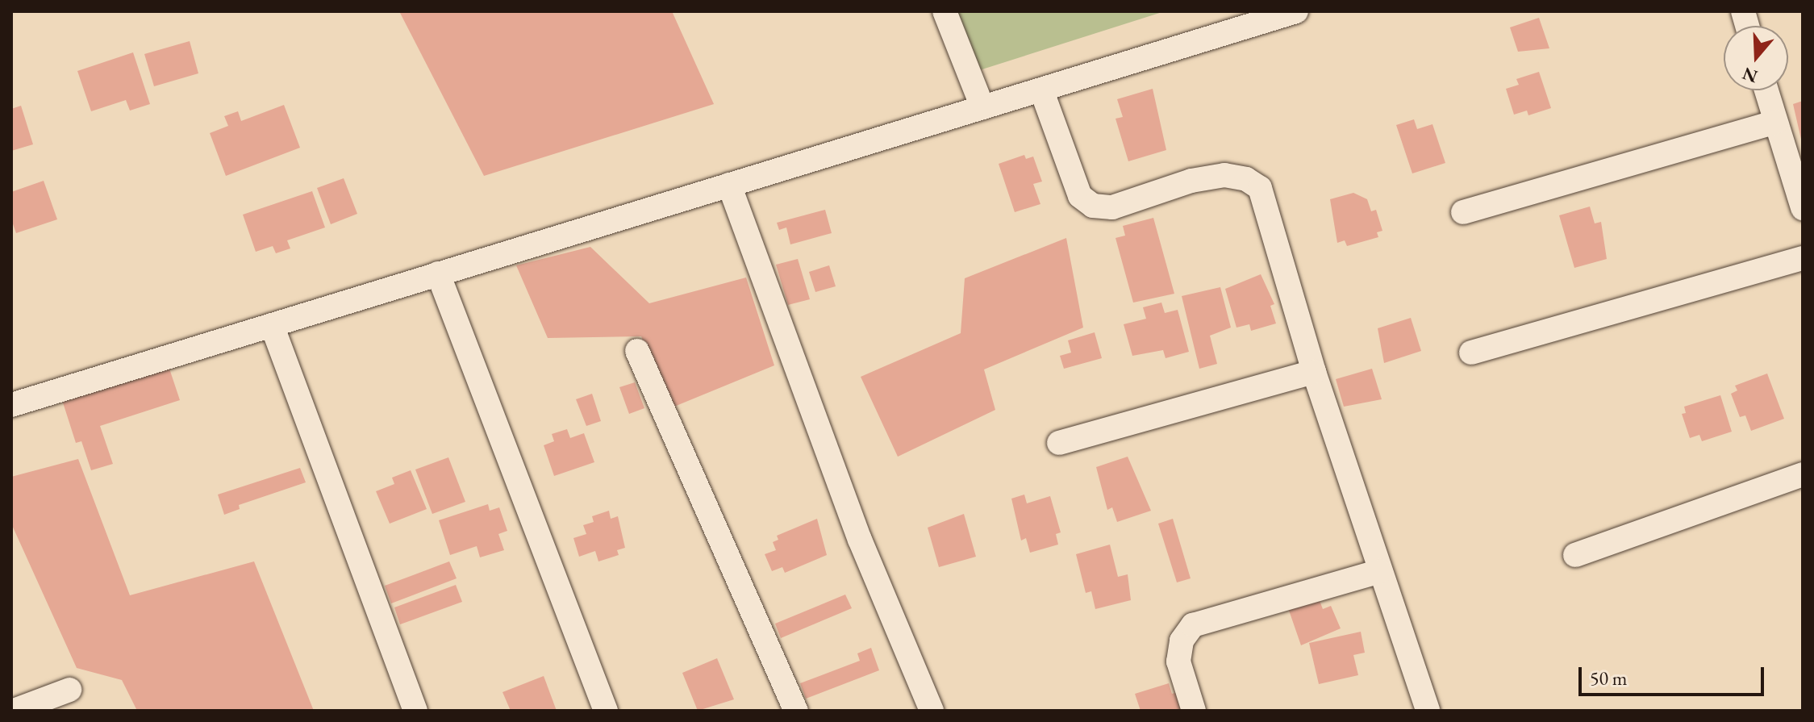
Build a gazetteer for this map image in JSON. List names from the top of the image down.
{
  "scale_bar": "50 m",
  "north": "bottom"
}
